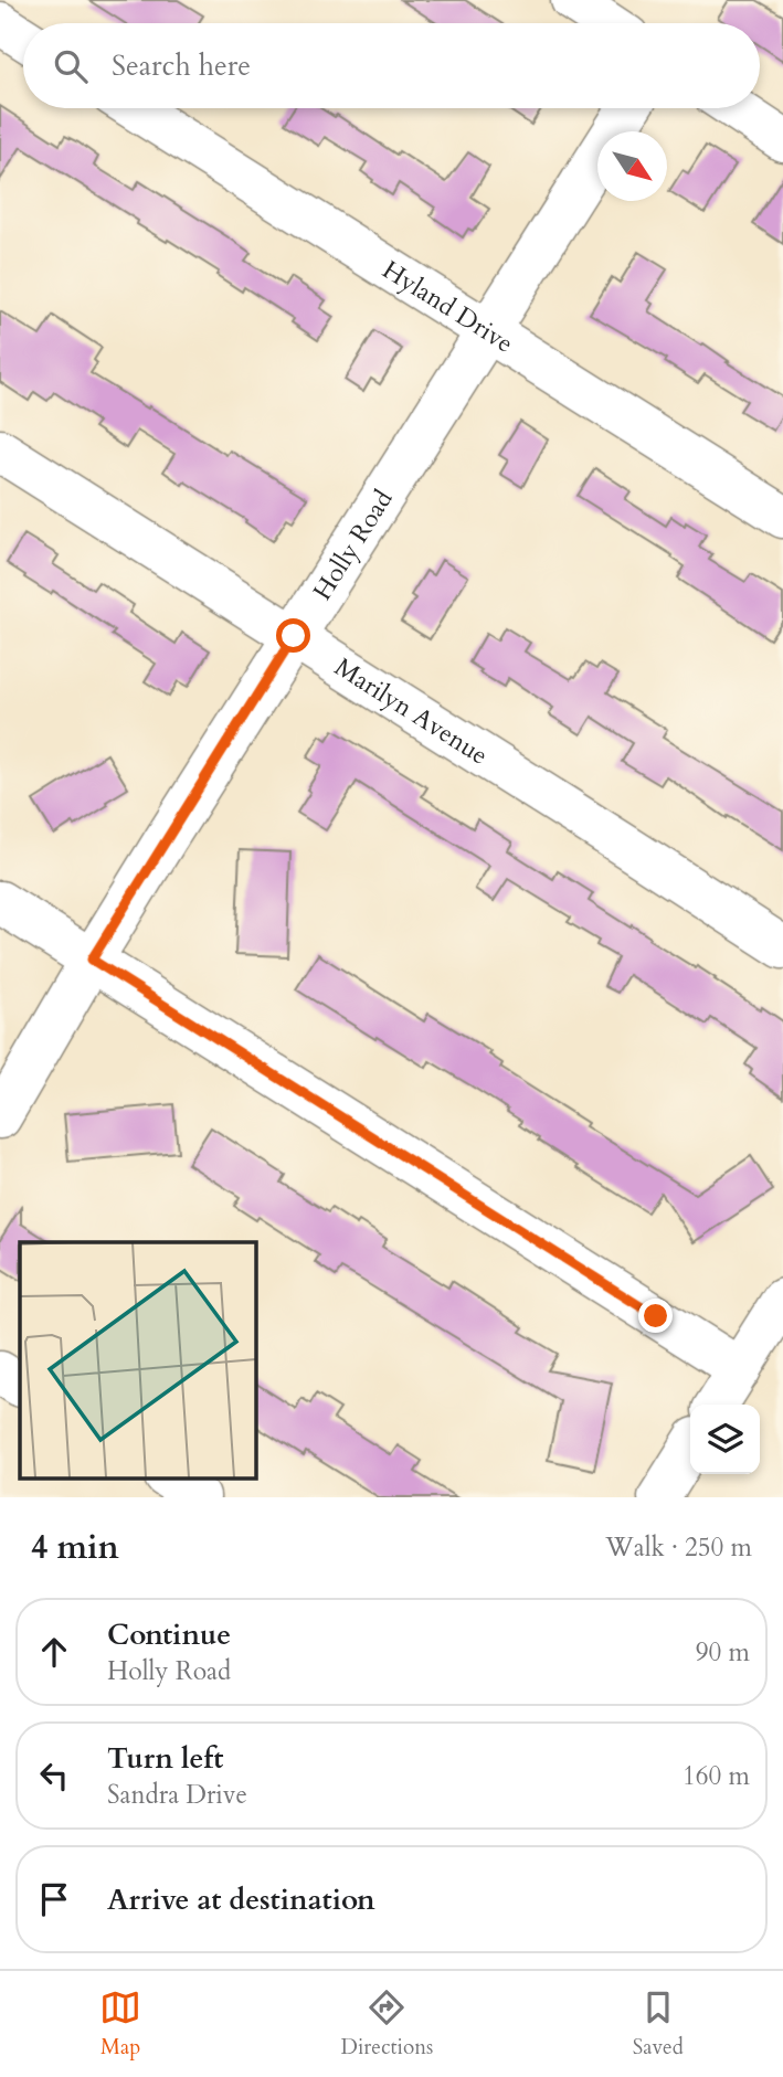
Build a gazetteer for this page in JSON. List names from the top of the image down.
{
  "streets": {
    "street": ["Hyland Drive", "Holly Road", "Marilyn Avenue"]
  },
  "crossings": [
    ["Hyland Drive", "Holly Road"],
    ["Holly Road", "Marilyn Avenue"]
  ],
  "north": "bottom right",
  "page": {
    "search": "Search here",
    "heading": ["4 min", "Walk · 250 m"],
    "list": [
      ["Continue", "Holly Road", "90 m"],
      ["Turn left", "Sandra Drive", "160 m"],
      "Arrive at destination"
    ],
    "nav": ["Map", "Directions", "Saved"]
  }
}
